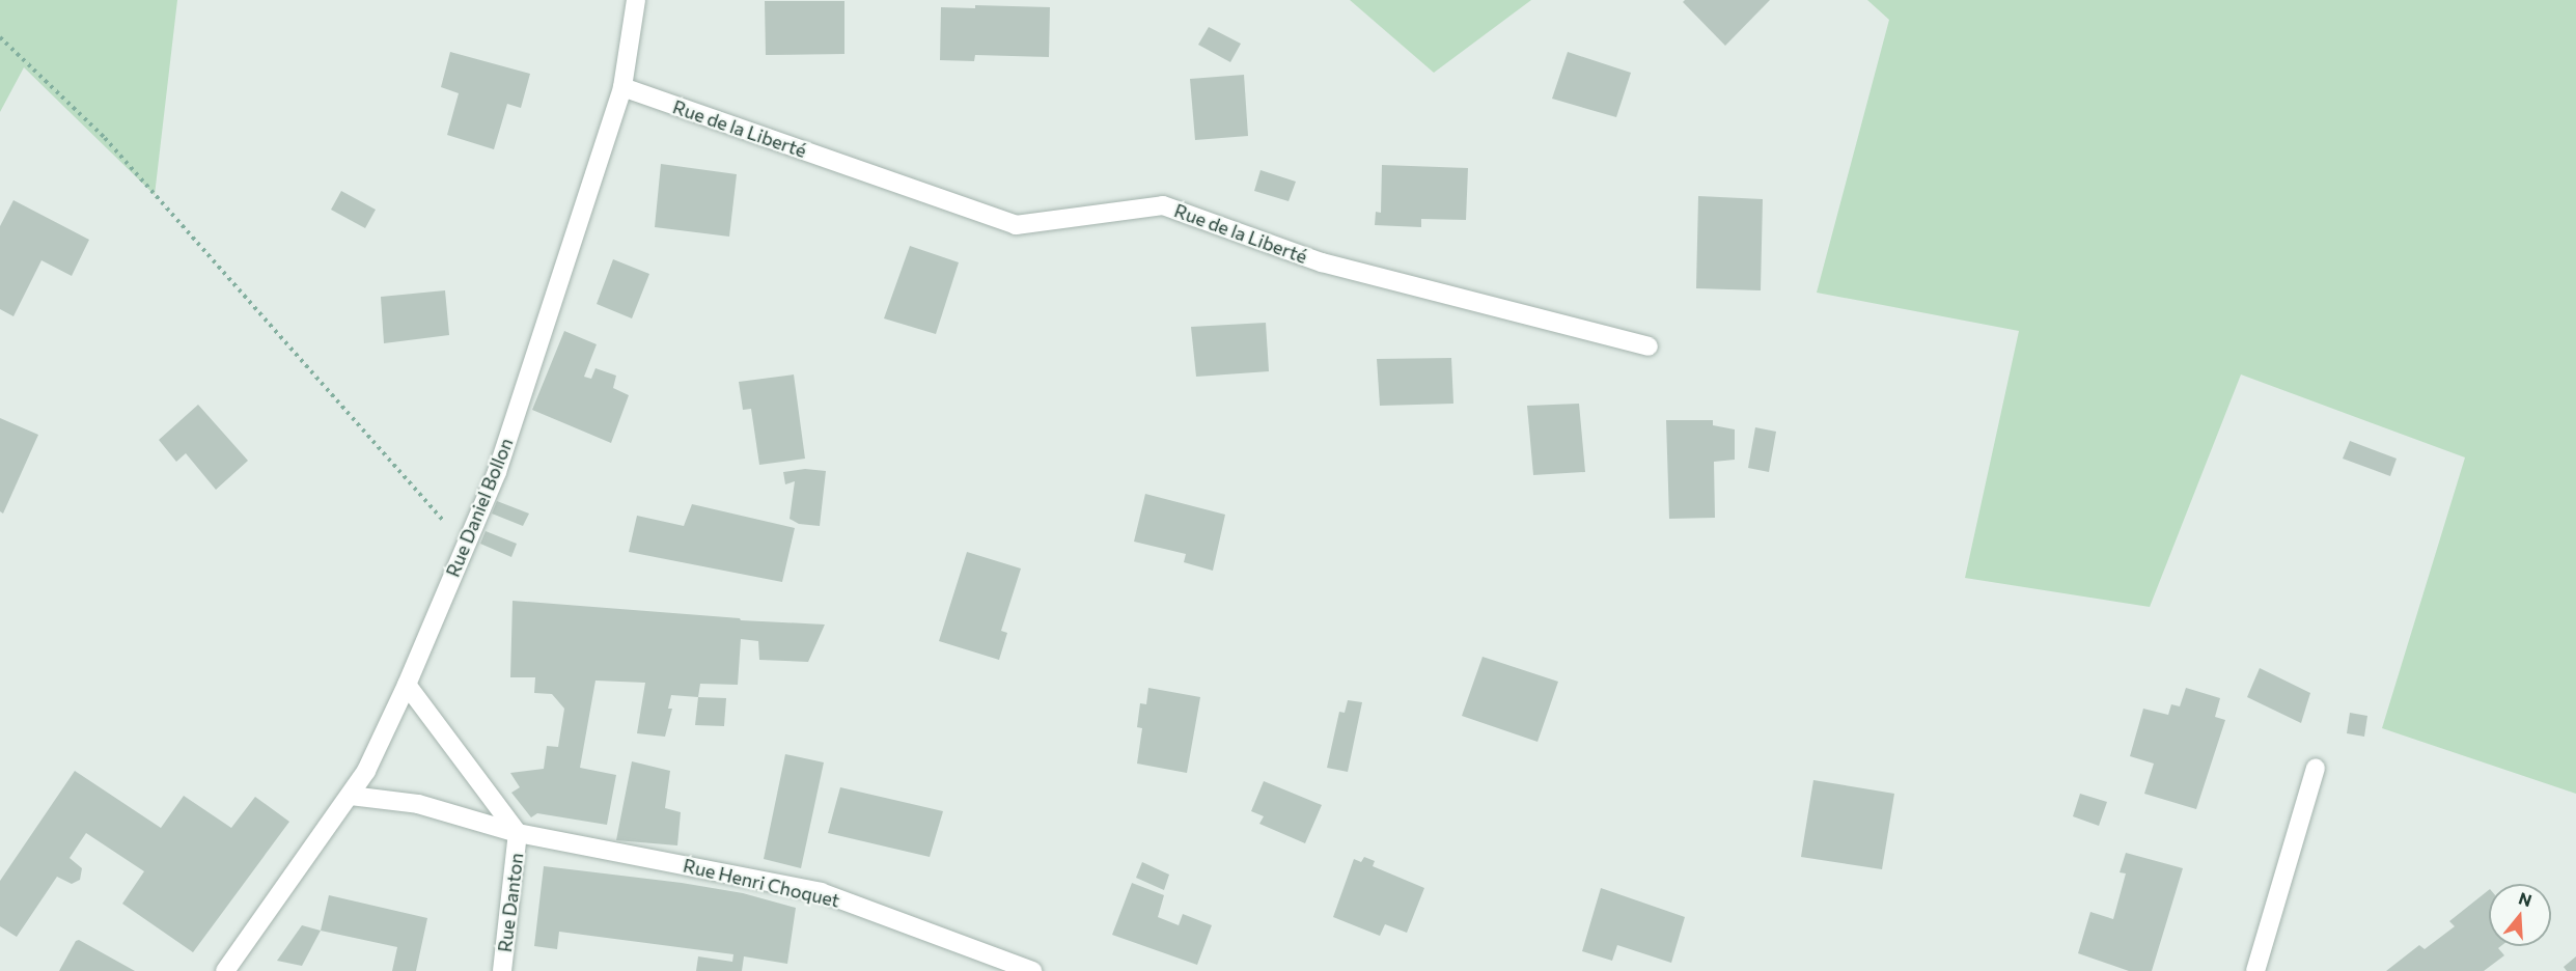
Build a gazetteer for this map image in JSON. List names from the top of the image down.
{
  "streets": {
    "street": [
      "Rue de la Liberté",
      "Rue Daniel Bollon",
      "Rue Henri Choquet",
      "Rue Danton"
    ]
  },
  "crossings": [
    ["Rue de la Liberté", "Rue Daniel Bollon"],
    ["Rue Daniel Bollon", "Rue Henri Choquet"],
    ["Rue Henri Choquet", "Rue Danton"]
  ],
  "north": "top"
}
